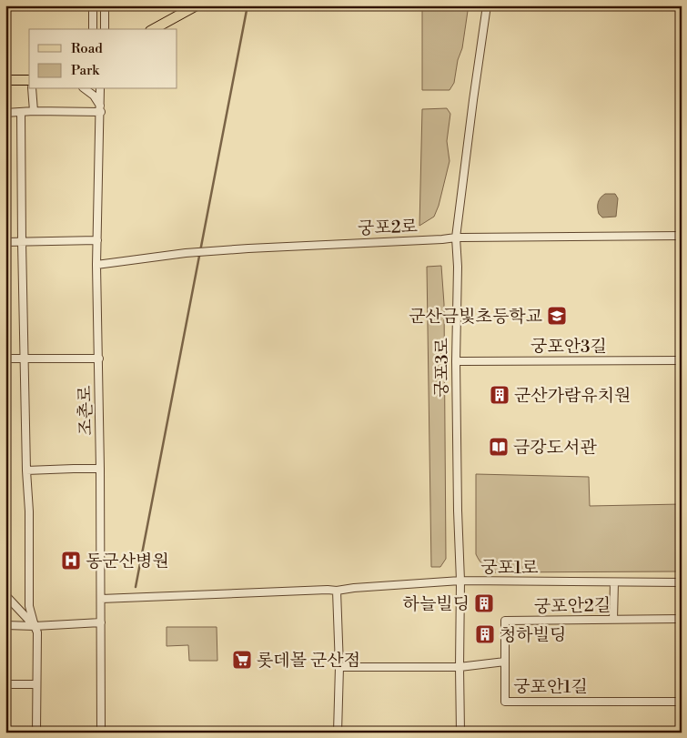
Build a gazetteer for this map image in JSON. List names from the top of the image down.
{
  "streets": {
    "street": [
      "궁포2로",
      "궁포안3길",
      "궁포3로",
      "조촌로",
      "궁포1로",
      "궁포안2길",
      "궁포안1길"
    ]
  },
  "crossings": [
    ["궁포2로", "궁포3로"],
    ["궁포2로", "조촌로"],
    ["궁포안3길", "궁포3로"],
    ["궁포3로", "궁포1로"],
    ["궁포3로", "궁포안1길"],
    ["조촌로", "궁포1로"],
    ["궁포안2길", "궁포안1길"]
  ],
  "places": {
    "school or university": ["군산금빛초등학교"],
    "building": ["군산가람유치원", "하늘빌딩", "청하빌딩"],
    "library": ["금강도서관"],
    "hospital": ["동군산병원"],
    "supermarket": ["롯데몰 군산점"]
  },
  "legend": ["Road", "Park"]
}
